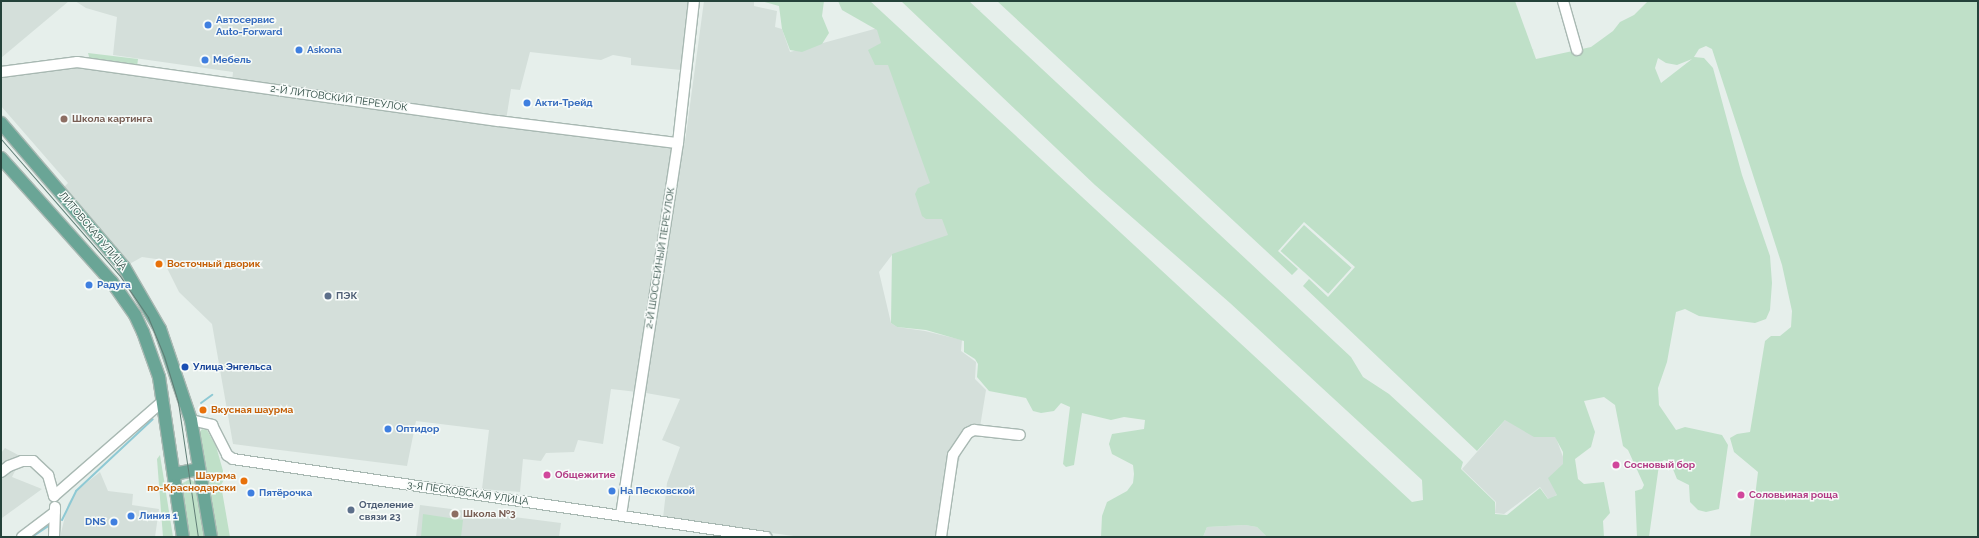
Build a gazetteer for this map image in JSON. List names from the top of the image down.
{
  "streets": {
    "main road": ["ЛИТОВСКАЯ УЛИЦА"],
    "street": ["2-Й ЛИТОВСКИЙ ПЕРЕУЛОК", "2-Й ШОССЕЙНЫЙ ПЕРЕУЛОК", "3-Я ПЕСКОВСКАЯ УЛИЦА"]
  },
  "crossings": [
    ["2-Й ЛИТОВСКИЙ ПЕРЕУЛОК", "2-Й ШОССЕЙНЫЙ ПЕРЕУЛОК"],
    ["ЛИТОВСКАЯ УЛИЦА", "3-Я ПЕСКОВСКАЯ УЛИЦА"],
    ["2-Й ШОССЕЙНЫЙ ПЕРЕУЛОК", "3-Я ПЕСКОВСКАЯ УЛИЦА"]
  ],
  "places": [
    "Автосервис Auto-Forward",
    "Askona",
    "Мебель",
    "Акти-Трейд",
    "Школа картинга",
    "Восточный дворик",
    "Радуга",
    "ПЭК",
    "Улица Энгельса",
    "Вкусная шаурма",
    "Оптидор",
    "Сосновый бор",
    "Общежитие",
    "Шаурма по-Краснодарски",
    "На Песковской",
    "Пятёрочка",
    "Соловьиная роща",
    "Отделение связи 23",
    "Школа №3",
    "Линия 1",
    "DNS"
  ]
}
